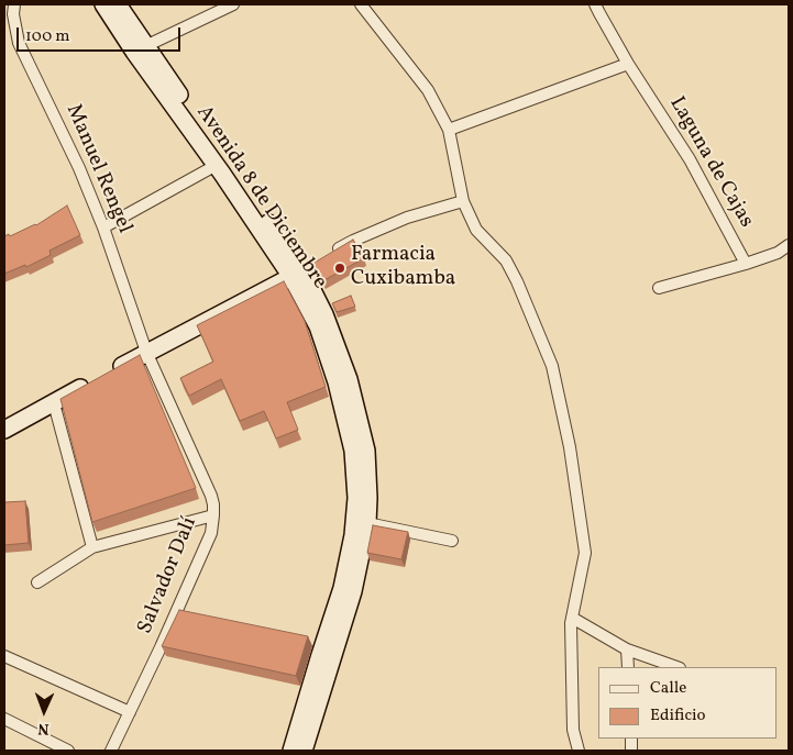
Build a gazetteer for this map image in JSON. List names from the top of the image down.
{
  "streets": {
    "main road": ["Avenida 8 de Diciembre"],
    "street": ["Laguna de Cajas", "Manuel Rengel", "Salvador Dalí"]
  },
  "crossings": [
    ["Manuel Rengel", "Salvador Dalí"]
  ],
  "places": ["Farmacia Cuxibamba"],
  "legend": ["Calle", "Edificio"],
  "scale_bar": "100 m",
  "north": "bottom"
}
